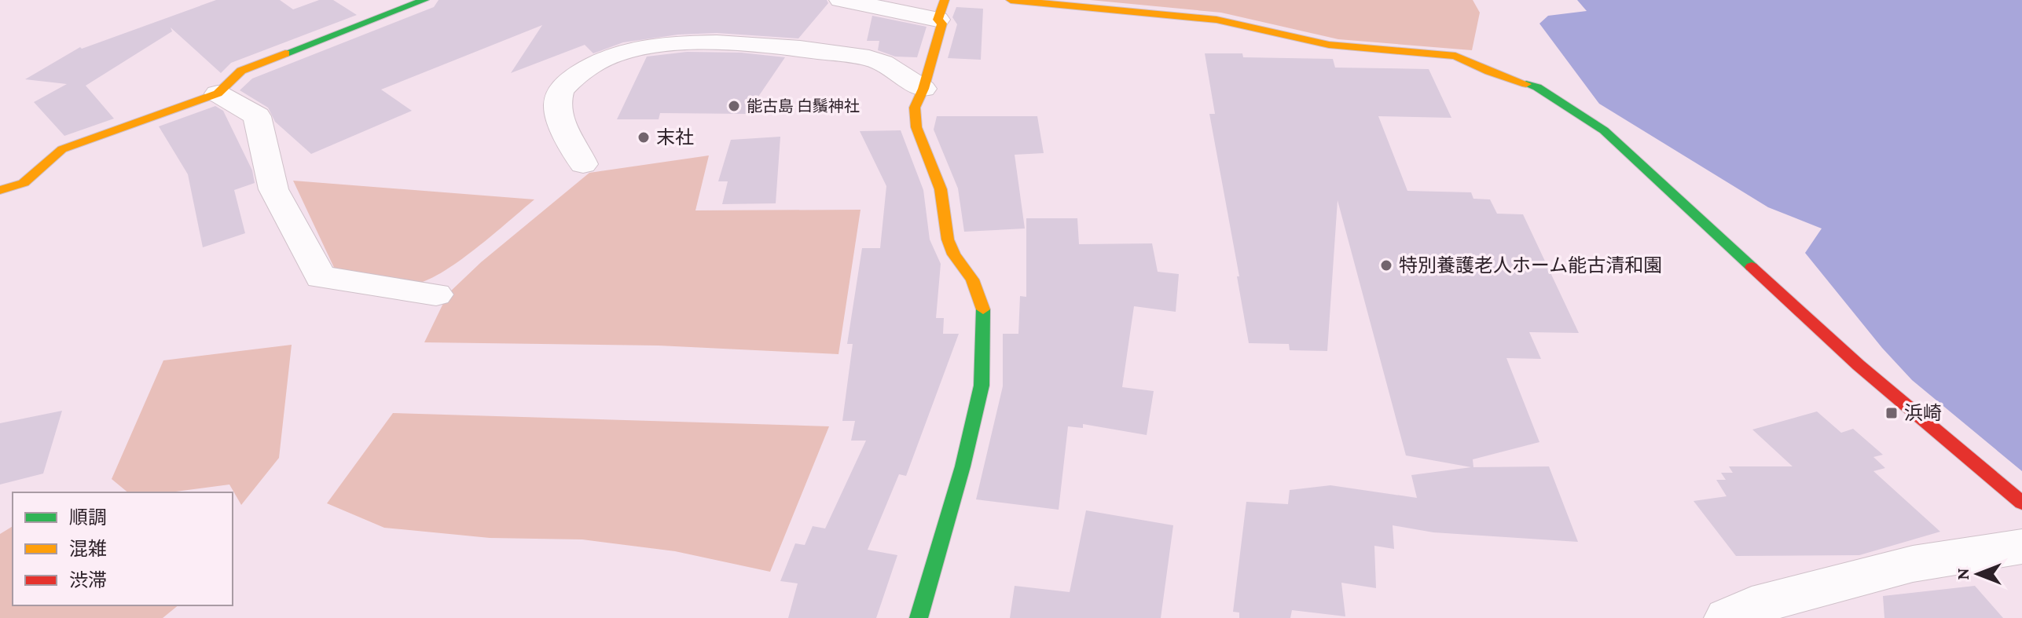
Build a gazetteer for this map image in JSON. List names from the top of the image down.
{
  "places": {
    "other": ["能古島 白鬚神社", "末社", "特別養護老人ホーム能古清和園"],
    "transit": ["浜崎"]
  },
  "legend": ["順調", "混雑", "渋滞"],
  "north": "left"
}
